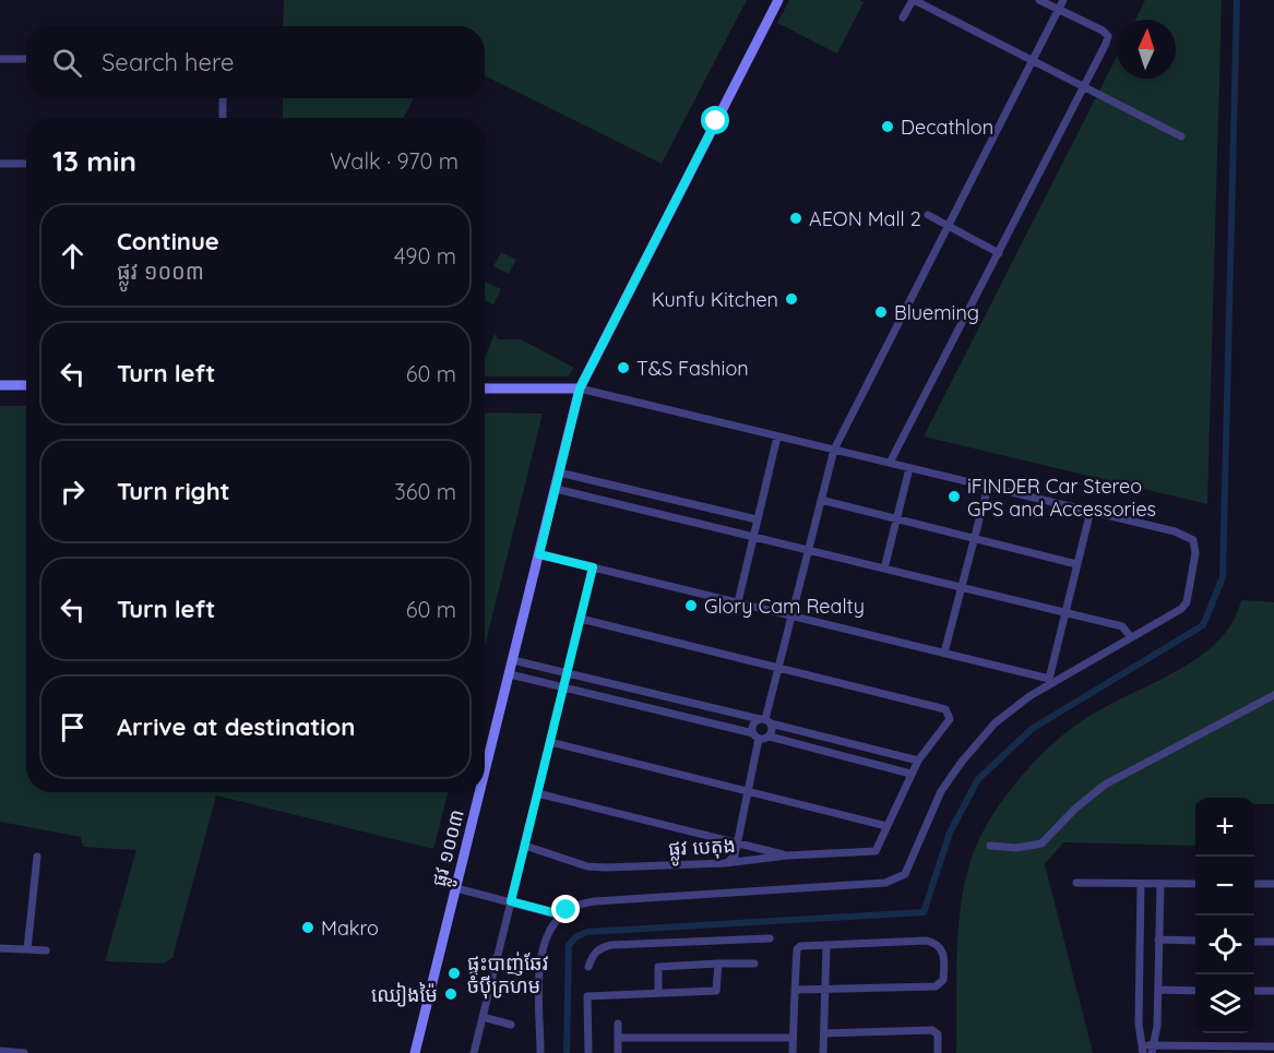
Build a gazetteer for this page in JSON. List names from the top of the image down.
{
  "streets": {
    "main road": ["ផ្លូវ ១០០៣"],
    "street": ["ផ្លូវ បេតុង"]
  },
  "places": [
    "Decathlon",
    "AEON Mall 2",
    "Kunfu Kitchen",
    "Blueming",
    "T&S Fashion",
    "iFINDER Car Stereo GPS and Accessories",
    "Glory Cam Realty",
    "Makro",
    "ផ្ទះបាញ់ឆែវ ចំប៉ីក្រហម",
    "ឈៀងម៉ៃ"
  ],
  "north": "top",
  "page": {
    "search": "Search here",
    "heading": ["13 min", "Walk · 970 m"],
    "list": [
      ["Continue", "ផ្លូវ ១០០៣", "490 m"],
      ["Turn left", "60 m"],
      ["Turn right", "360 m"],
      ["Turn left", "60 m"],
      "Arrive at destination"
    ],
    "map_buttons": ["+", "−"]
  }
}
